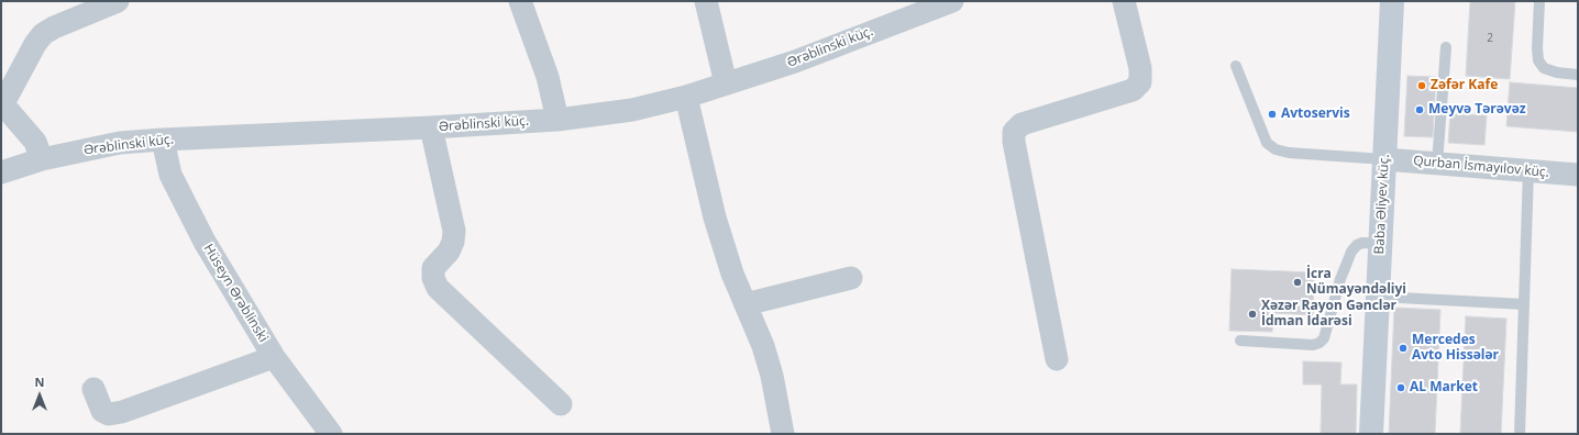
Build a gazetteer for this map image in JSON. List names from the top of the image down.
{
  "streets": {
    "street": [
      "Ərəblinski küç.",
      "Qurban İsmayılov küç.",
      "Baba Əliyev küç.",
      "Hüseyn Ərəblinski"
    ]
  },
  "crossings": [
    ["Ərəblinski küç.", "Hüseyn Ərəblinski"],
    ["Qurban İsmayılov küç.", "Baba Əliyev küç."]
  ],
  "places": [
    "Zəfər Kafe",
    "Meyvə Tərəvəz",
    "Avtoservis",
    "İcra Nümayəndəliyi",
    "Xəzər Rayon Gənclər İdman İdarəsi",
    "Mercedes Avto Hissələr",
    "AL Market"
  ],
  "house_numbers": ["2"],
  "north": "top"
}
